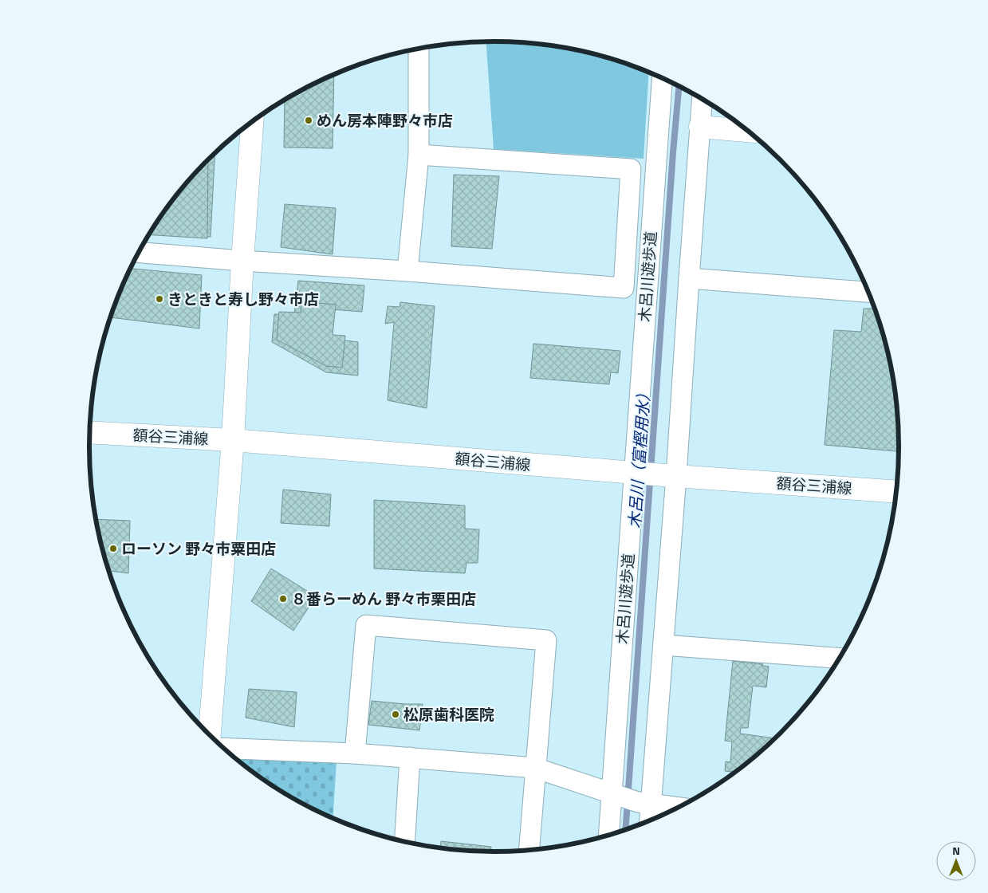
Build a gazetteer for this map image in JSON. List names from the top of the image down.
{
  "streets": {
    "main road": ["額谷三浦線"],
    "street": ["木呂川遊歩道"]
  },
  "crossings": [
    ["木呂川遊歩道", "額谷三浦線"]
  ],
  "water": ["木呂川（富樫用水）"],
  "places": [
    "めん房本陣野々市店",
    "きときと寿し野々市店",
    "ローソン 野々市粟田店",
    "８番らーめん 野々市栗田店",
    "松原歯科医院"
  ],
  "north": "top"
}
